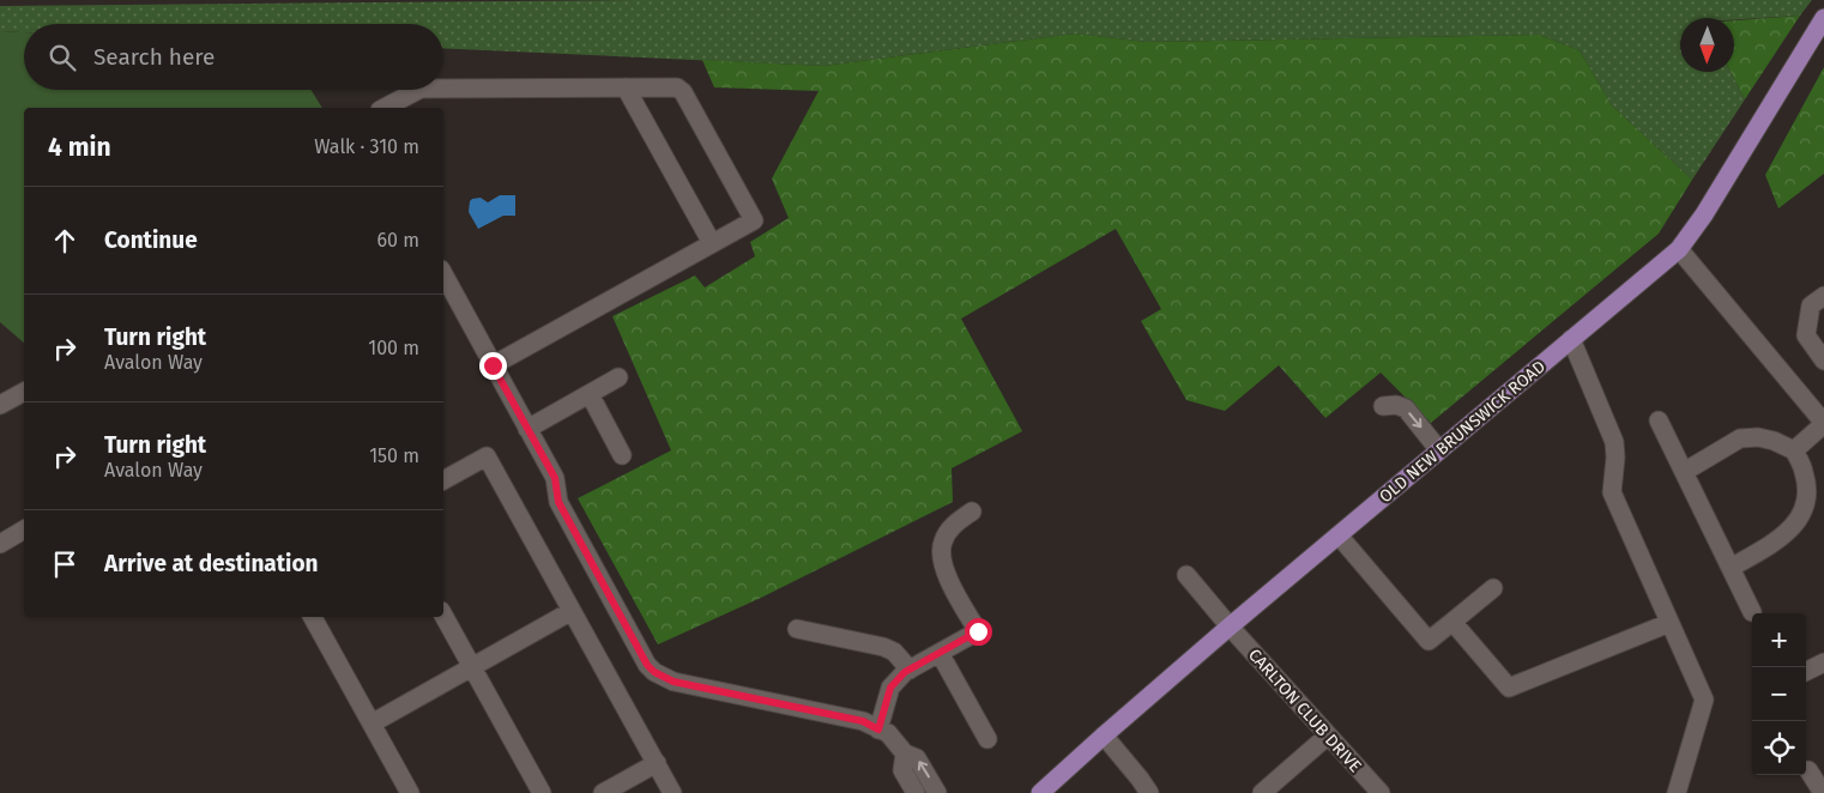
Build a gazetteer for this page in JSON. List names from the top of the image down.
{
  "streets": {
    "main road": ["OLD NEW BRUNSWICK ROAD"],
    "street": ["CARLTON CLUB DRIVE"]
  },
  "crossings": [
    ["OLD NEW BRUNSWICK ROAD", "CARLTON CLUB DRIVE"]
  ],
  "north": "bottom",
  "page": {
    "search": "Search here",
    "heading": ["4 min", "Walk · 310 m"],
    "list": [
      ["Continue", "60 m"],
      ["Turn right", "Avalon Way", "100 m"],
      ["Turn right", "Avalon Way", "150 m"],
      "Arrive at destination"
    ],
    "map_buttons": ["+", "−"]
  }
}
